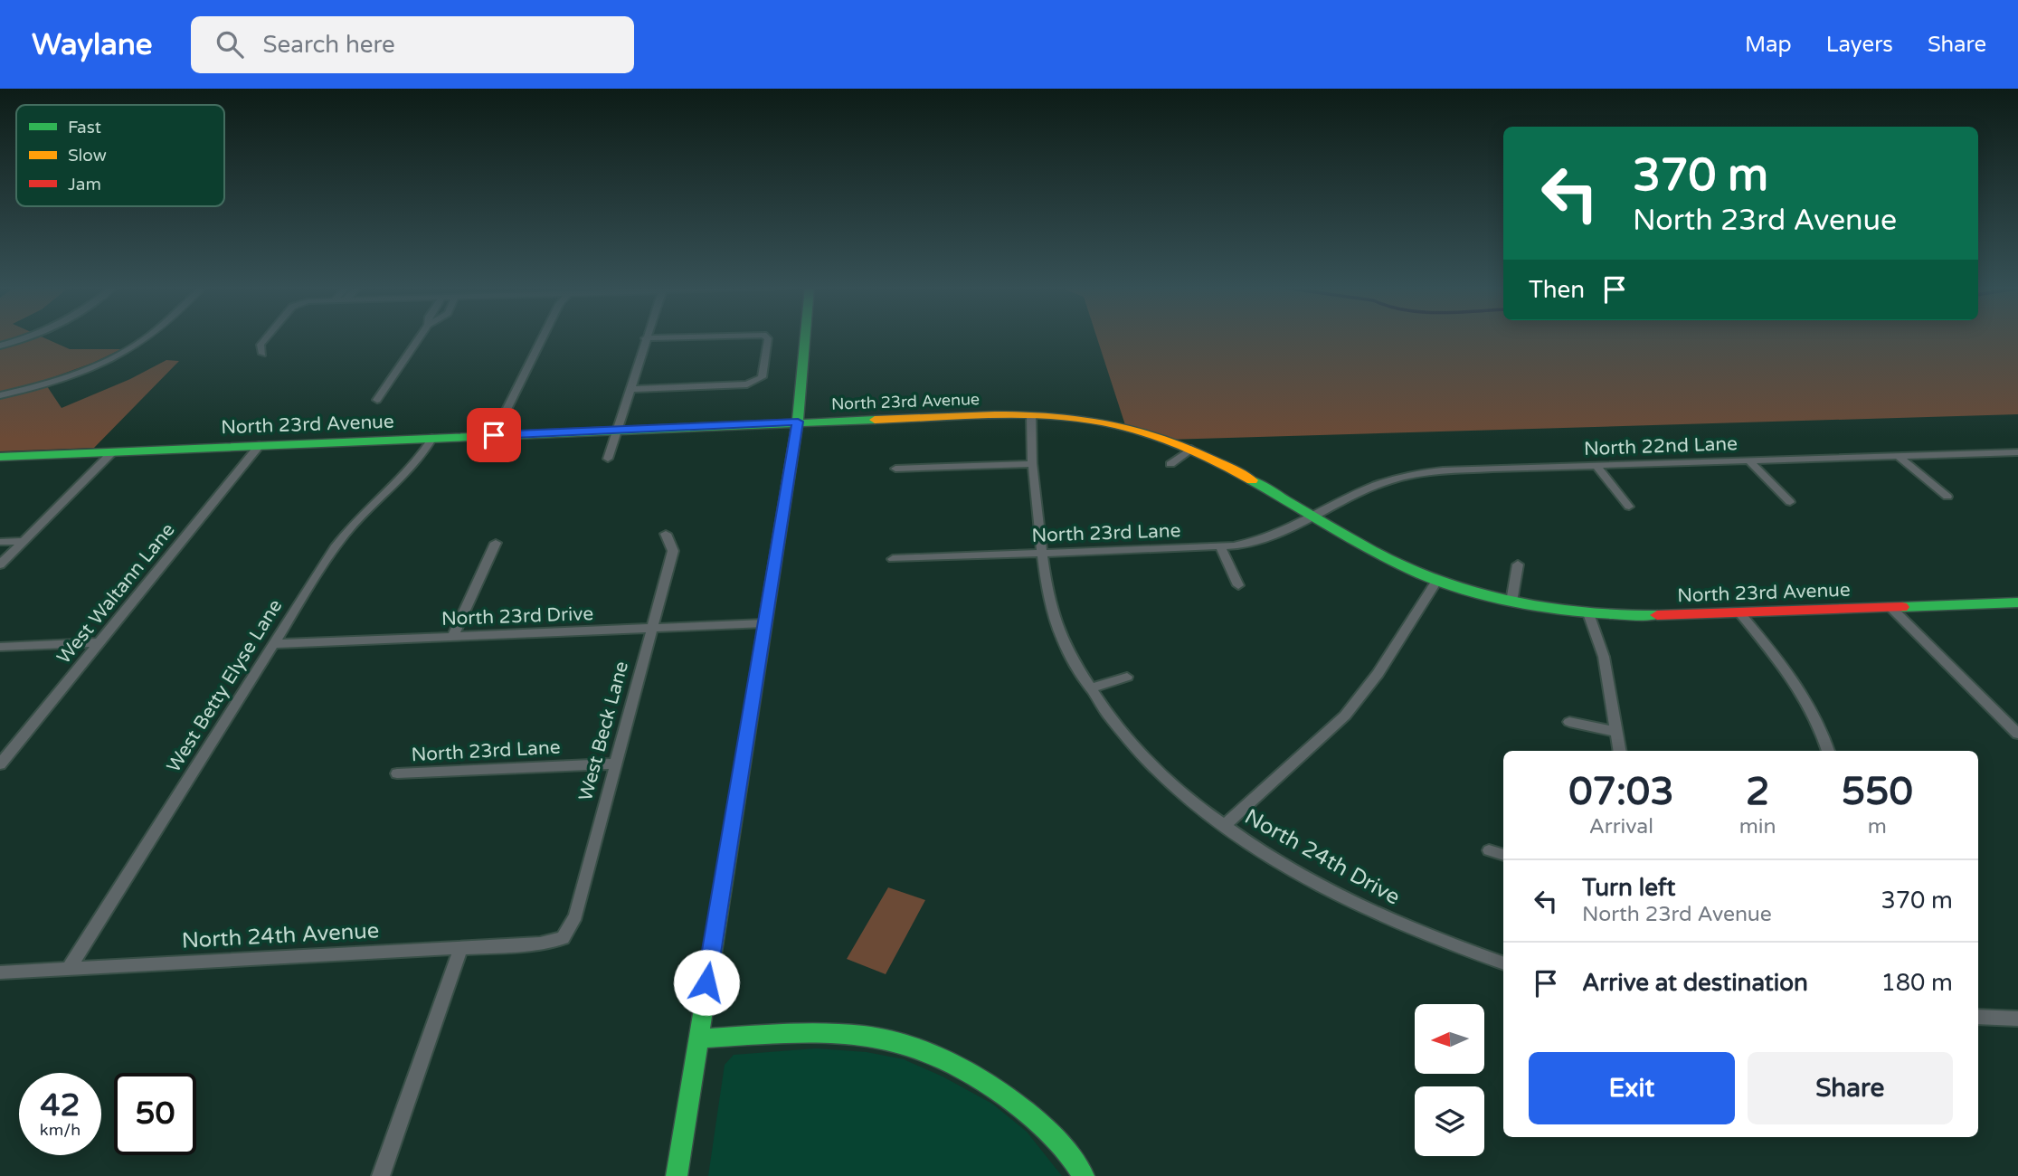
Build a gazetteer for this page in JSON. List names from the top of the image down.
{
  "streets": {
    "street": [
      "North 23rd Avenue",
      "North 22nd Lane",
      "North 23rd Lane",
      "West Waltann Lane",
      "North 23rd Drive",
      "West Betty Elyse Lane",
      "West Beck Lane",
      "North 24th Drive",
      "North 24th Avenue"
    ]
  },
  "crossings": [
    ["North 23rd Avenue", "North 22nd Lane"],
    ["North 23rd Avenue", "North 23rd Lane"],
    ["North 23rd Avenue", "West Waltann Lane"],
    ["North 23rd Avenue", "West Betty Elyse Lane"],
    ["North 23rd Avenue", "North 24th Drive"],
    ["North 22nd Lane", "North 23rd Lane"],
    ["North 23rd Lane", "West Beck Lane"],
    ["North 23rd Lane", "North 24th Drive"],
    ["North 23rd Drive", "West Betty Elyse Lane"],
    ["North 23rd Drive", "West Beck Lane"],
    ["West Betty Elyse Lane", "North 24th Avenue"],
    ["West Beck Lane", "North 24th Avenue"]
  ],
  "legend": ["Fast", "Slow", "Jam"],
  "north": "left",
  "page": {
    "header": "Waylane",
    "search": "Search here",
    "nav": ["Map", "Layers", "Share"],
    "turn": ["370 m", "North 23rd Avenue"],
    "then": "Then",
    "eta": [
      "07:03",
      "Arrival",
      "2",
      "min",
      "550",
      "m"
    ],
    "list": [
      {
        "name": "Turn left",
        "note": "North 23rd Avenue",
        "value": "370 m"
      },
      {
        "name": "Arrive at destination",
        "value": "180 m"
      }
    ],
    "buttons": ["Exit", "Share"],
    "speed": "42 km/h",
    "limit": "50"
  }
}
